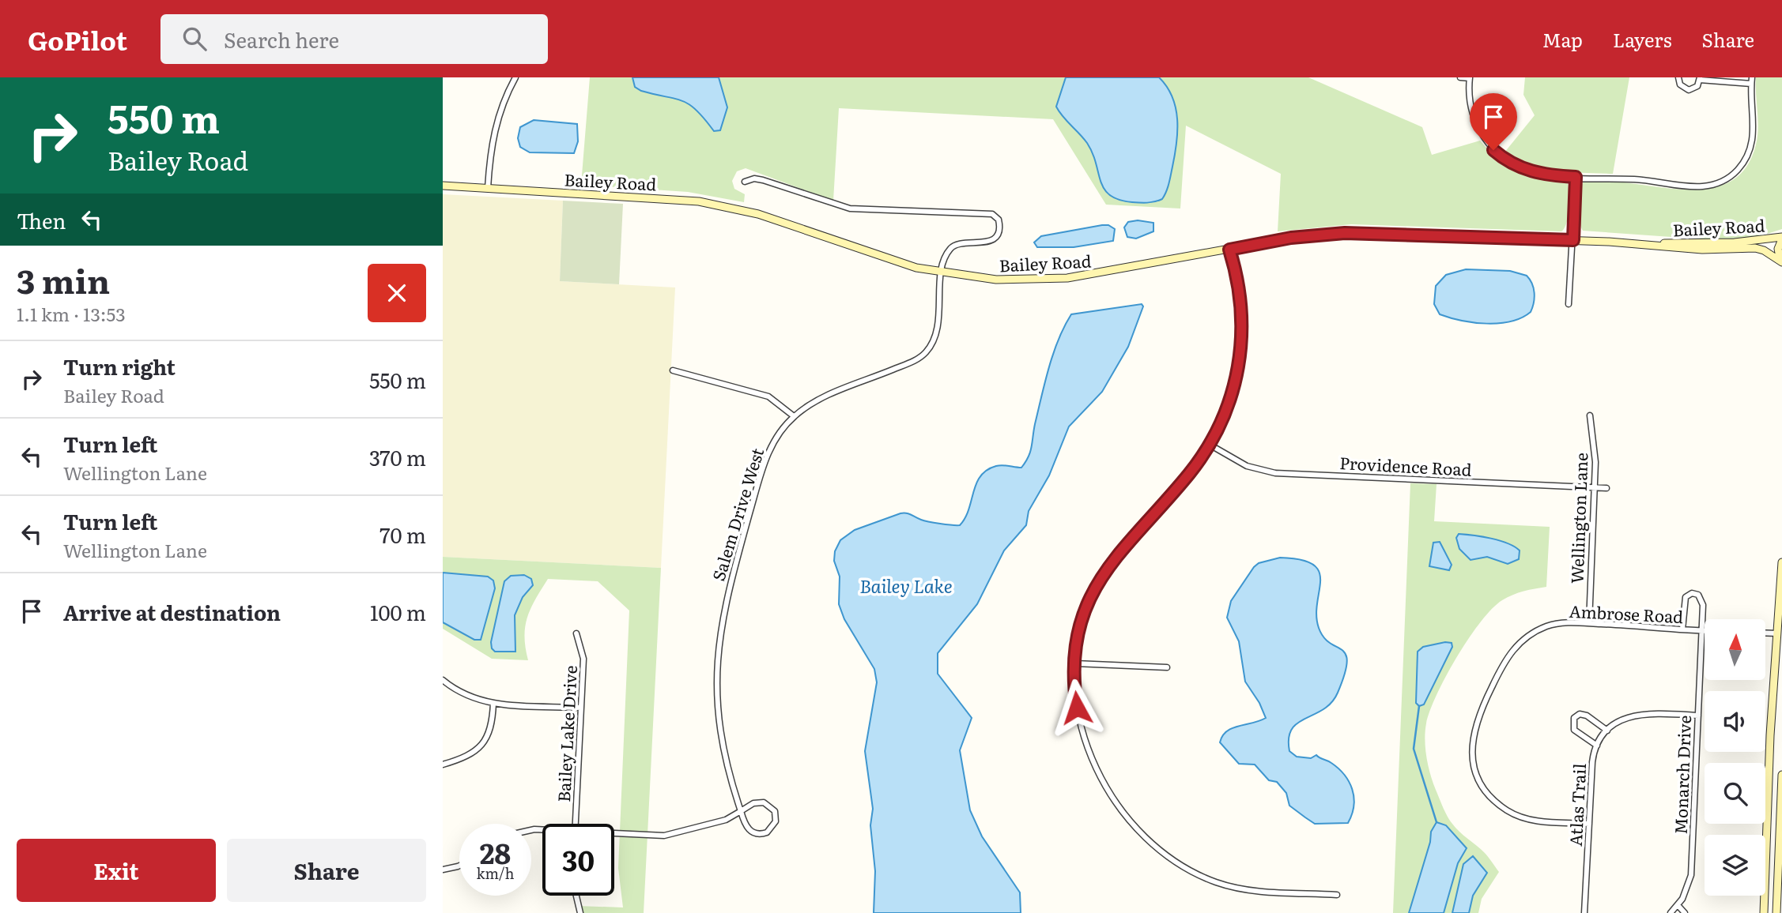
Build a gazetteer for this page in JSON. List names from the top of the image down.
{
  "streets": {
    "main road": ["Bailey Road"],
    "street": [
      "Providence Road",
      "Salem Drive West",
      "Wellington Lane",
      "Ambrose Road",
      "Bailey Lake Drive",
      "Monarch Drive",
      "Atlas Trail"
    ]
  },
  "crossings": [
    ["Bailey Road", "Salem Drive West"],
    ["Providence Road", "Wellington Lane"],
    ["Wellington Lane", "Ambrose Road"],
    ["Ambrose Road", "Monarch Drive"],
    ["Ambrose Road", "Atlas Trail"],
    ["Monarch Drive", "Atlas Trail"]
  ],
  "water": ["Bailey Lake"],
  "north": "top",
  "page": {
    "header": "GoPilot",
    "search": "Search here",
    "nav": ["Map", "Layers", "Share"],
    "turn": ["550 m", "Bailey Road"],
    "then": "Then",
    "heading": ["3 min", "1.1 km · 13:53"],
    "list": [
      {
        "name": "Turn right",
        "note": "Bailey Road",
        "value": "550 m"
      },
      {
        "name": "Turn left",
        "note": "Wellington Lane",
        "value": "370 m"
      },
      {
        "name": "Turn left",
        "note": "Wellington Lane",
        "value": "70 m"
      },
      {
        "name": "Arrive at destination",
        "value": "100 m"
      }
    ],
    "speed": "28 km/h",
    "limit": "30",
    "buttons": ["Exit", "Share"]
  }
}
